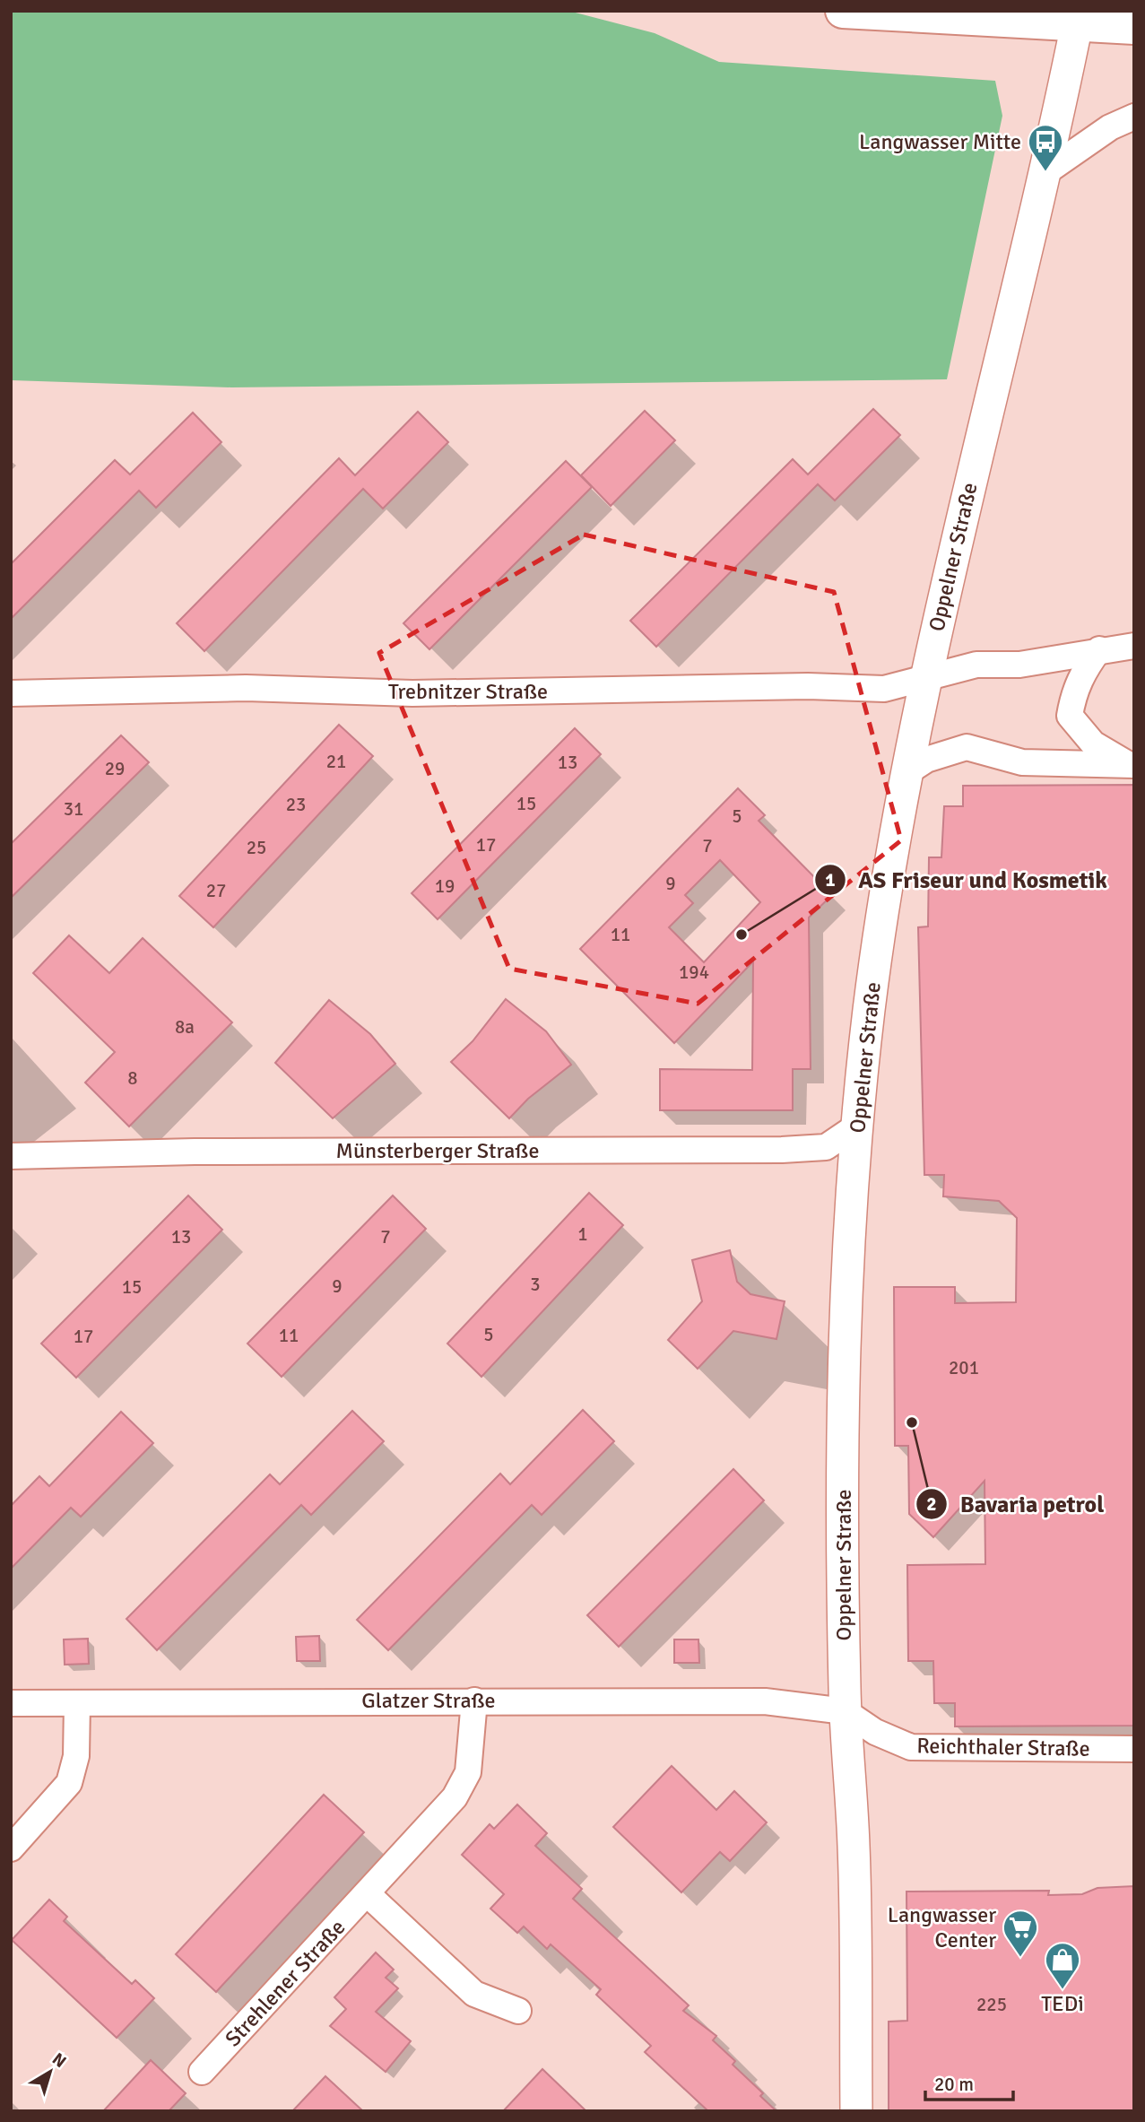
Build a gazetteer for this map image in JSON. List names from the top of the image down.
{
  "streets": {
    "street": [
      "Oppelner Straße",
      "Trebnitzer Straße",
      "Münsterberger Straße",
      "Glatzer Straße",
      "Reichthaler Straße",
      "Strehlener Straße"
    ]
  },
  "crossings": [
    ["Oppelner Straße", "Trebnitzer Straße"],
    ["Oppelner Straße", "Münsterberger Straße"],
    ["Oppelner Straße", "Glatzer Straße"],
    ["Oppelner Straße", "Reichthaler Straße"],
    ["Glatzer Straße", "Reichthaler Straße"],
    ["Glatzer Straße", "Strehlener Straße"]
  ],
  "places": {
    "bus stop": ["Langwasser Mitte"],
    "other": ["AS Friseur und Kosmetik", "Bavaria petrol"],
    "supermarket": ["Langwasser Center"],
    "shop": ["TEDi"]
  },
  "house_numbers": [
    "21",
    "13",
    "29",
    "15",
    "23",
    "31",
    "5",
    "17",
    "7",
    "25",
    "9",
    "19",
    "27",
    "11",
    "194",
    "8a",
    "8",
    "1",
    "13",
    "7",
    "3",
    "9",
    "15",
    "5",
    "11",
    "17",
    "201",
    "225"
  ],
  "scale_bar": "20 m",
  "north": "top right"
}
